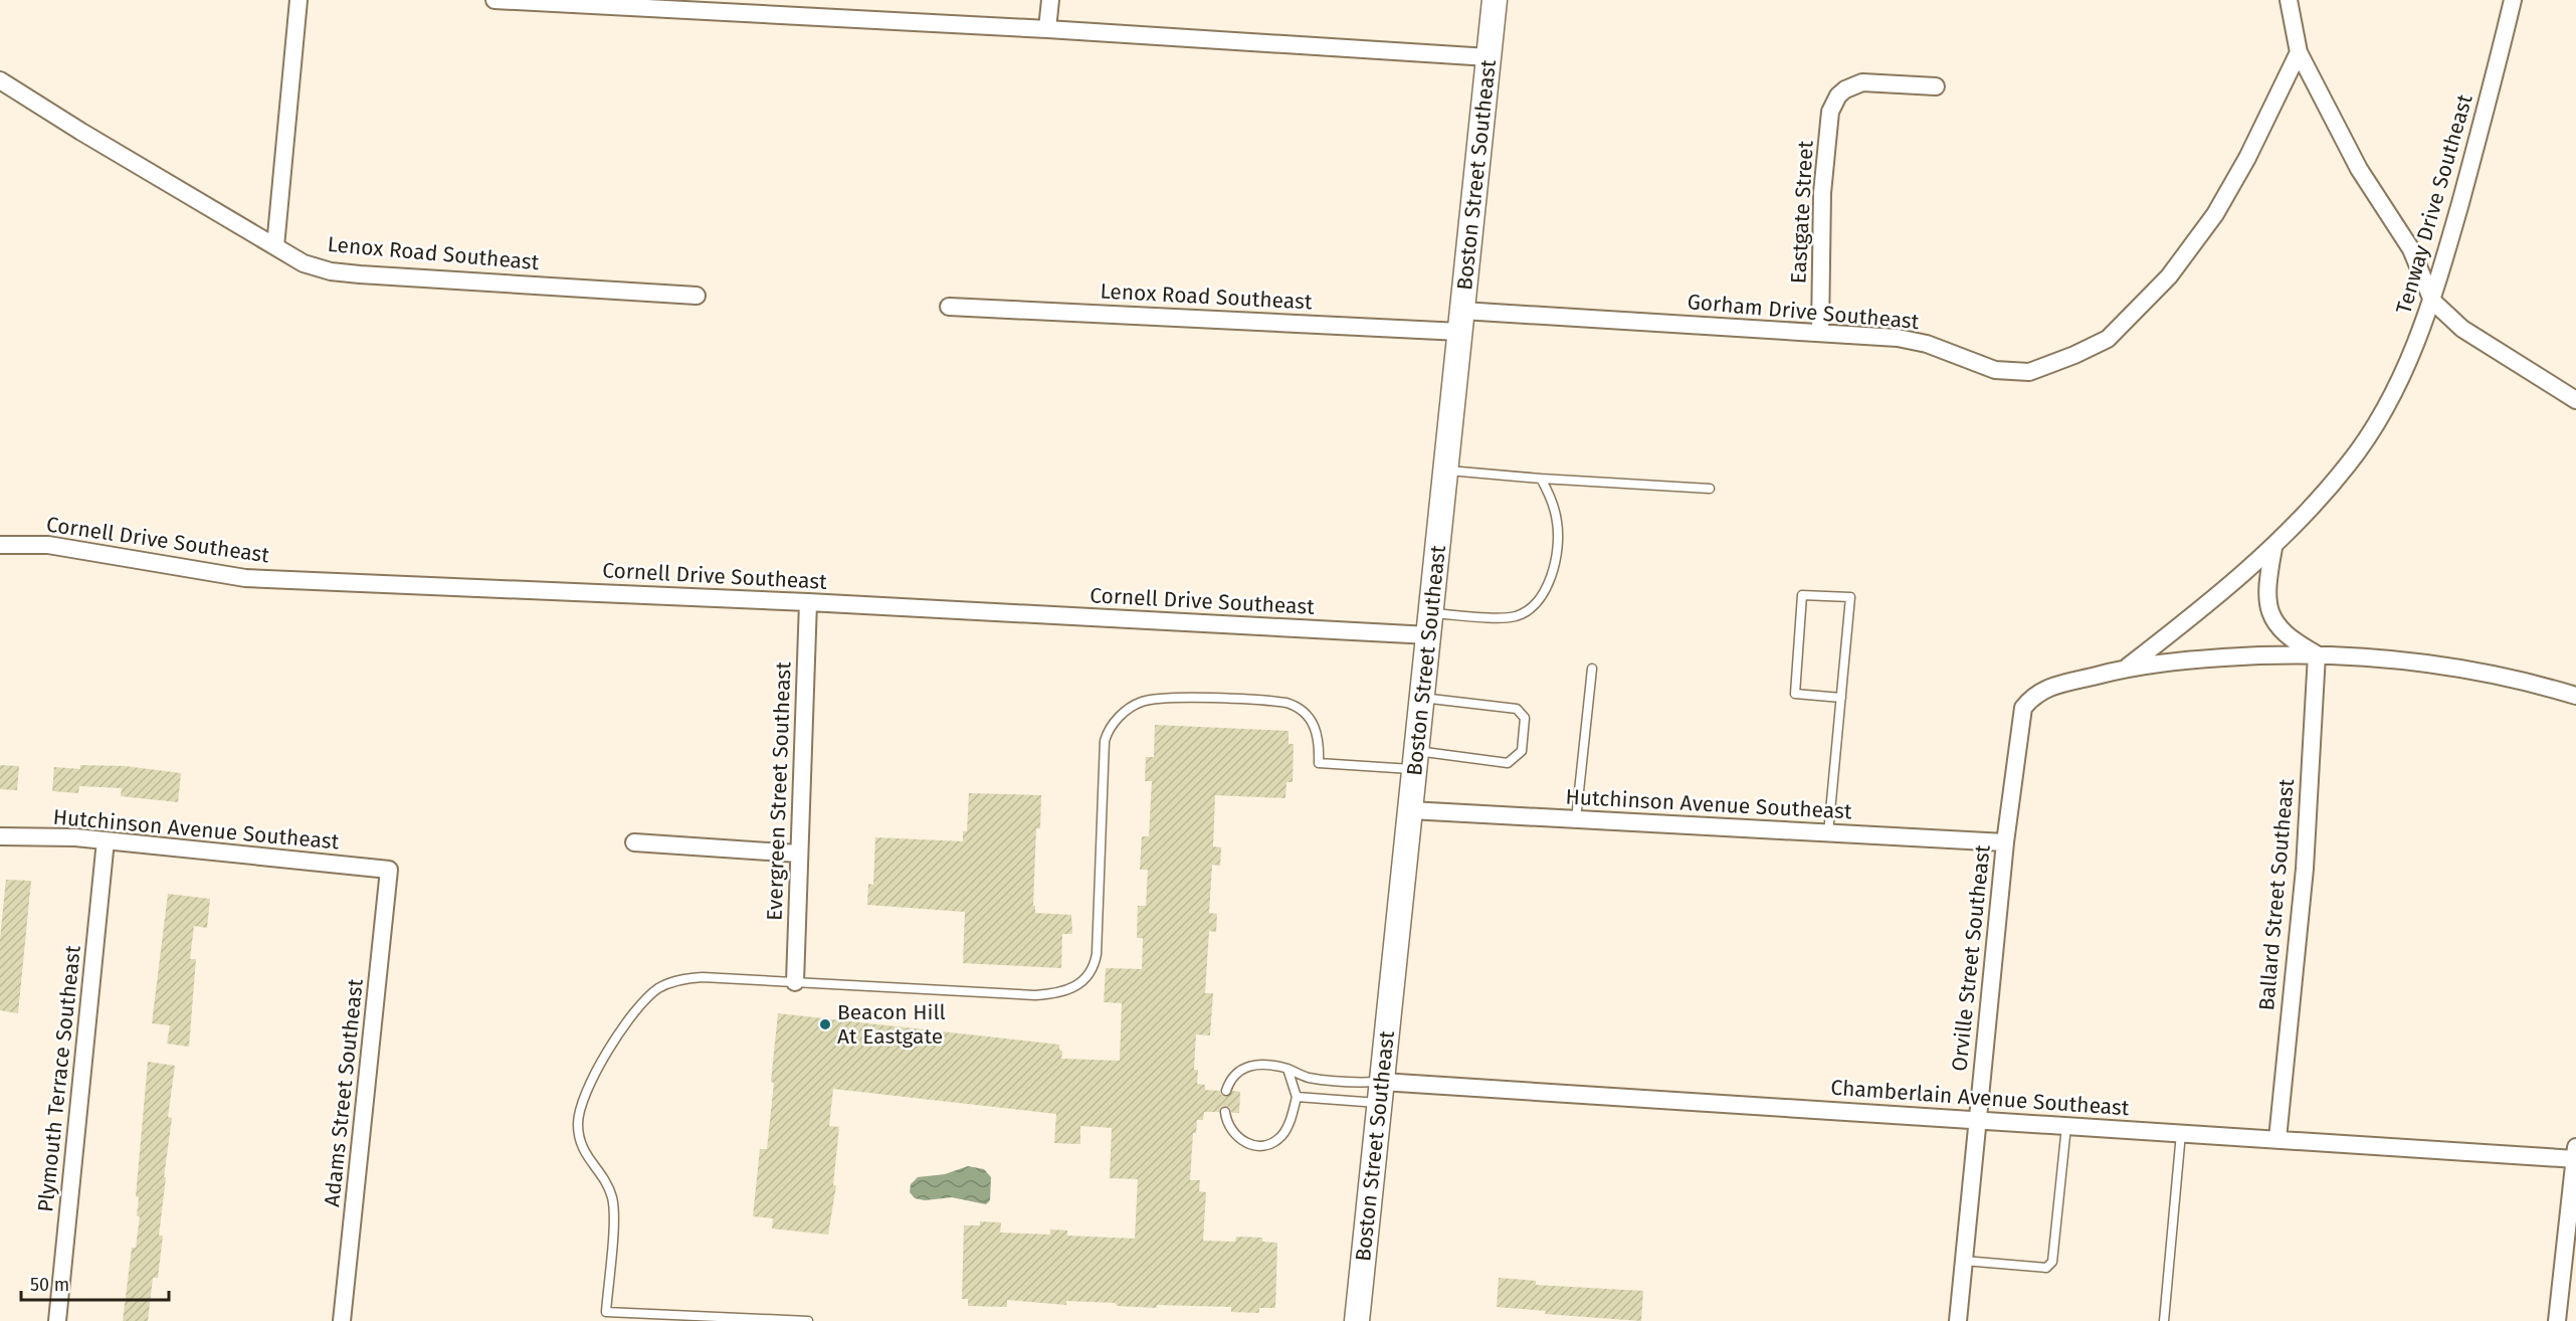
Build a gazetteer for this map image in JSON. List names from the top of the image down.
{
  "streets": {
    "street": [
      "Boston Street Southeast",
      "Tenway Drive Southeast",
      "Eastgate Street",
      "Lenox Road Southeast",
      "Gorham Drive Southeast",
      "Cornell Drive Southeast",
      "Evergreen Street Southeast",
      "Hutchinson Avenue Southeast",
      "Ballard Street Southeast",
      "Orville Street Southeast",
      "Plymouth Terrace Southeast",
      "Adams Street Southeast",
      "Chamberlain Avenue Southeast"
    ]
  },
  "crossings": [
    ["Boston Street Southeast", "Lenox Road Southeast"],
    ["Boston Street Southeast", "Gorham Drive Southeast"],
    ["Boston Street Southeast", "Cornell Drive Southeast"],
    ["Boston Street Southeast", "Hutchinson Avenue Southeast"],
    ["Boston Street Southeast", "Chamberlain Avenue Southeast"],
    ["Tenway Drive Southeast", "Orville Street Southeast"],
    ["Eastgate Street", "Gorham Drive Southeast"],
    ["Lenox Road Southeast", "Gorham Drive Southeast"],
    ["Cornell Drive Southeast", "Evergreen Street Southeast"],
    ["Hutchinson Avenue Southeast", "Orville Street Southeast"],
    ["Hutchinson Avenue Southeast", "Plymouth Terrace Southeast"],
    ["Hutchinson Avenue Southeast", "Adams Street Southeast"],
    ["Ballard Street Southeast", "Chamberlain Avenue Southeast"],
    ["Orville Street Southeast", "Chamberlain Avenue Southeast"]
  ],
  "places": ["Beacon Hill At Eastgate"],
  "scale_bar": "50 m"
}
